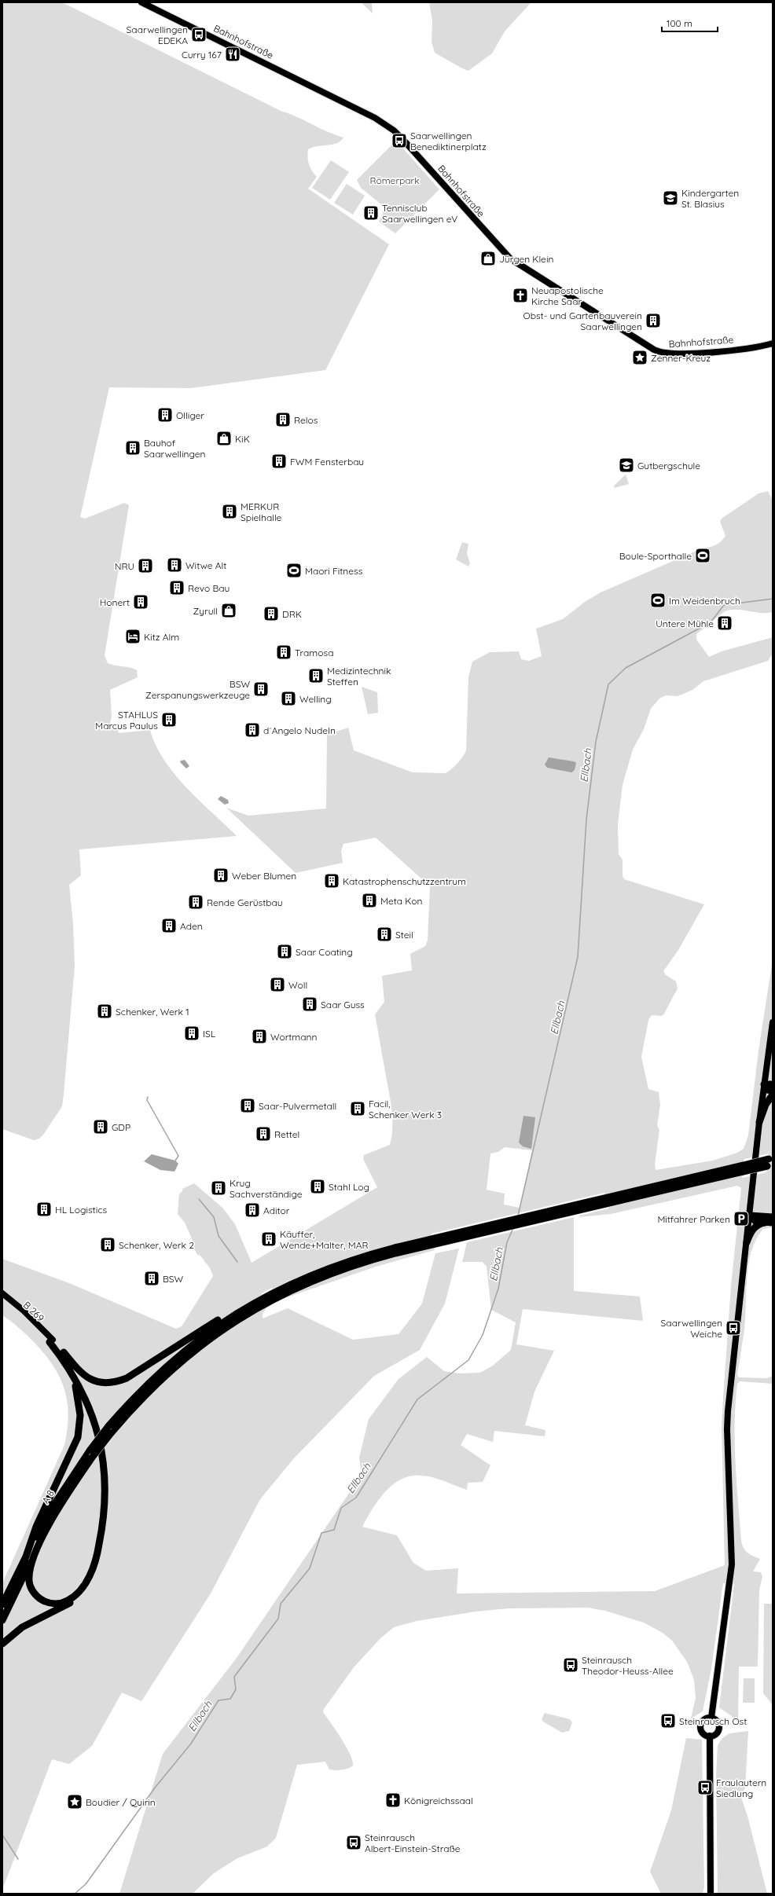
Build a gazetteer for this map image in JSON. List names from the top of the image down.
{
  "streets": {
    "highway": ["A 8"],
    "main road": ["Bahnhofstraße", "B 269"]
  },
  "water": ["Ellbach"],
  "parks": ["Römerpark"],
  "places": {
    "bus stop": [
      "Saarwellingen EDEKA",
      "Saarwellingen Benediktinerplatz",
      "Saarwellingen Weiche",
      "Steinrausch Theodor-Heuss-Allee",
      "Steinrausch Ost",
      "Fraulautern Siedlung",
      "Steinrausch Albert-Einstein-Straße"
    ],
    "restaurant": ["Curry 167"],
    "school or university": ["Kindergarten St. Blasius", "Gutbergschule"],
    "building": [
      "Tennisclub Saarwellingen eV",
      "Obst- und Gartenbauverein Saarwellingen",
      "Olliger",
      "Relos",
      "Bauhof Saarwellingen",
      "FWM Fensterbau",
      "MERKUR Spielhalle",
      "Witwe Alt",
      "NRU",
      "Revo Bau",
      "Honert",
      "DRK",
      "Untere Mühle",
      "Tramosa",
      "Medizintechnik Steffen",
      "BSW Zerspanungswerkzeuge",
      "Welling",
      "STAHLUS Marcus Paulus",
      "d´Angelo Nudeln",
      "Weber Blumen",
      "Katastrophenschutzzentrum",
      "Meta Kon",
      "Rende Gerüstbau",
      "Aden",
      "Steil",
      "Saar Coating",
      "Woll",
      "Saar Guss",
      "Schenker, Werk 1",
      "ISL",
      "Wortmann",
      "Saar-Pulvermetall",
      "Facil, Schenker Werk 3",
      "GDP",
      "Rettel",
      "Stahl Log",
      "Krug Sachverständige",
      "HL Logistics",
      "Aditor",
      "Käuffer, Wende+Malter, MAR",
      "Schenker, Werk 2",
      "BSW"
    ],
    "shop": ["Jürgen Klein", "KiK", "Zyrull"],
    "church": ["Neuapostolische Kirche Saar", "Königreichssaal"],
    "place": ["Zenner-Kreuz", "Boudier / Quirin"],
    "sports": ["Boule-Sporthalle", "Maori Fitness", "Im Weidenbruch"],
    "hotel": ["Kitz Alm"],
    "parking": ["Mitfahrer Parken"]
  },
  "scale_bar": "100 m"
}
